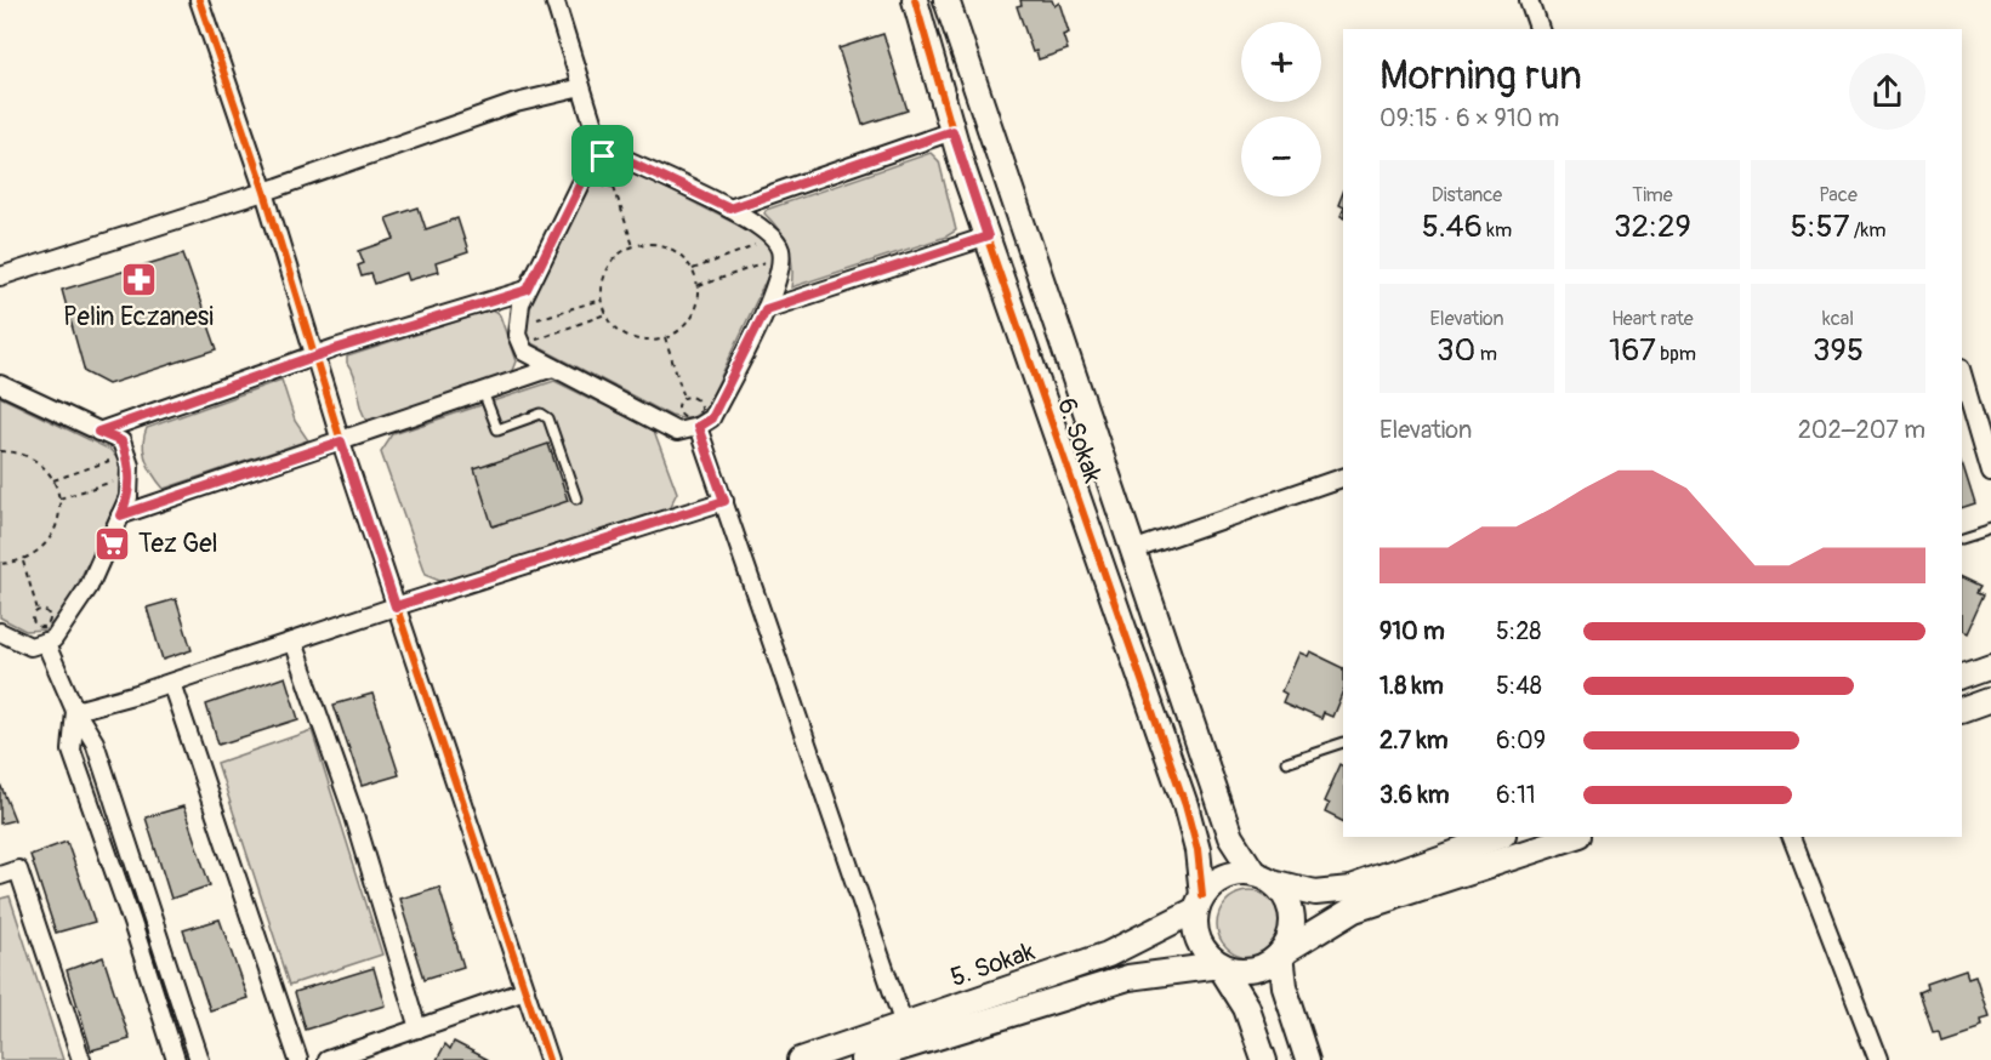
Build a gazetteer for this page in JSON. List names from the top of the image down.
{
  "streets": {
    "street": ["6. Sokak", "5. Sokak"]
  },
  "crossings": [
    ["6. Sokak", "5. Sokak"]
  ],
  "places": {
    "pharmacy": ["Pelin Eczanesi"],
    "supermarket": ["Tez Gel"]
  },
  "page": {
    "map_buttons": ["+", "−"],
    "heading": ["Morning run", "09:15 · 6 × 910 m"],
    "stats": [
      ["Distance", "5.46 km"],
      ["Time", "32:29"],
      ["Pace", "5:57 /km"],
      ["Elevation", "30 m"],
      ["Heart rate", "167 bpm"],
      ["kcal", "395"]
    ],
    "chart": ["Elevation", "202–207 m"],
    "list": [
      {
        "name": "910 m",
        "note": "5:28"
      },
      {
        "name": "1.8 km",
        "note": "5:48"
      },
      {
        "name": "2.7 km",
        "note": "6:09"
      },
      {
        "name": "3.6 km",
        "note": "6:11"
      }
    ]
  }
}
